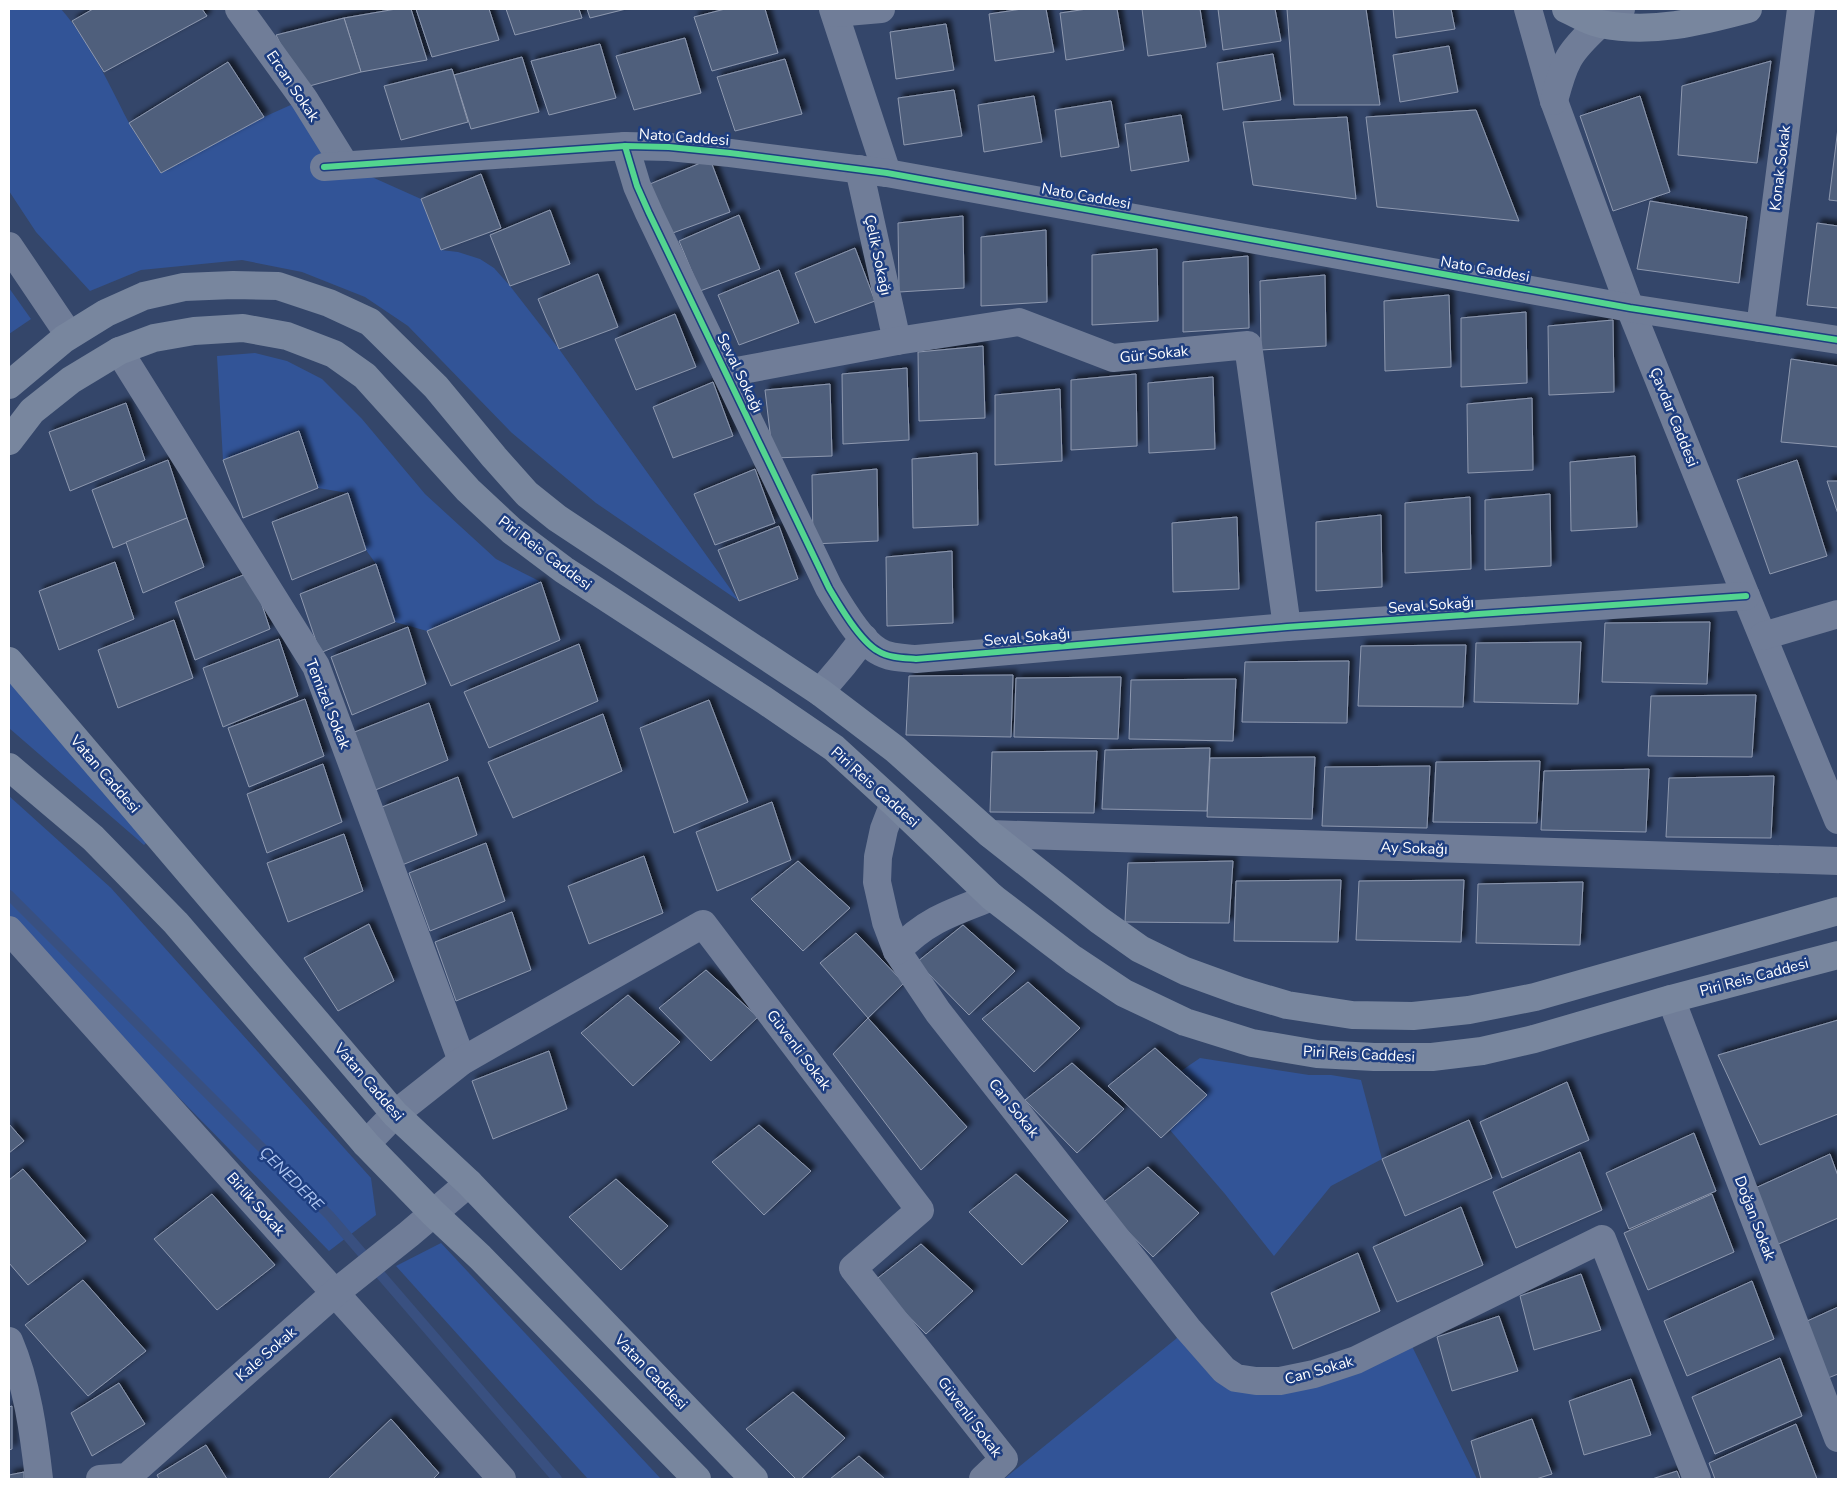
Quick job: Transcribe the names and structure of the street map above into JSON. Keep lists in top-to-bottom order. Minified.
{"streets":{"main road":["Piri Reis Caddesi","Vatan Caddesi"],"street":["Ercan Sokak","Nato Caddesi","Konak Sokak","Çelik Sokağı","Gür Sokak","Seval Sokağı","Çavdar Caddesi","Temizel Sokak","Ay Sokağı","Güvenli Sokak","Can Sokak","Birlik Sokak","Doğan Sokak","Kale Sokak"]},"crossings":[["Ercan Sokak","Nato Caddesi"],["Nato Caddesi","Konak Sokak"],["Nato Caddesi","Çelik Sokağı"],["Nato Caddesi","Seval Sokağı"],["Nato Caddesi","Çavdar Caddesi"],["Çelik Sokağı","Gür Sokak"],["Gür Sokak","Seval Sokağı"],["Seval Sokağı","Çavdar Caddesi"],["Piri Reis Caddesi","Temizel Sokak"],["Piri Reis Caddesi","Doğan Sokak"],["Temizel Sokak","Güvenli Sokak"],["Vatan Caddesi","Güvenli Sokak"],["Vatan Caddesi","Kale Sokak"],["Birlik Sokak","Kale Sokak"]],"water":["ÇENEDERE"]}
